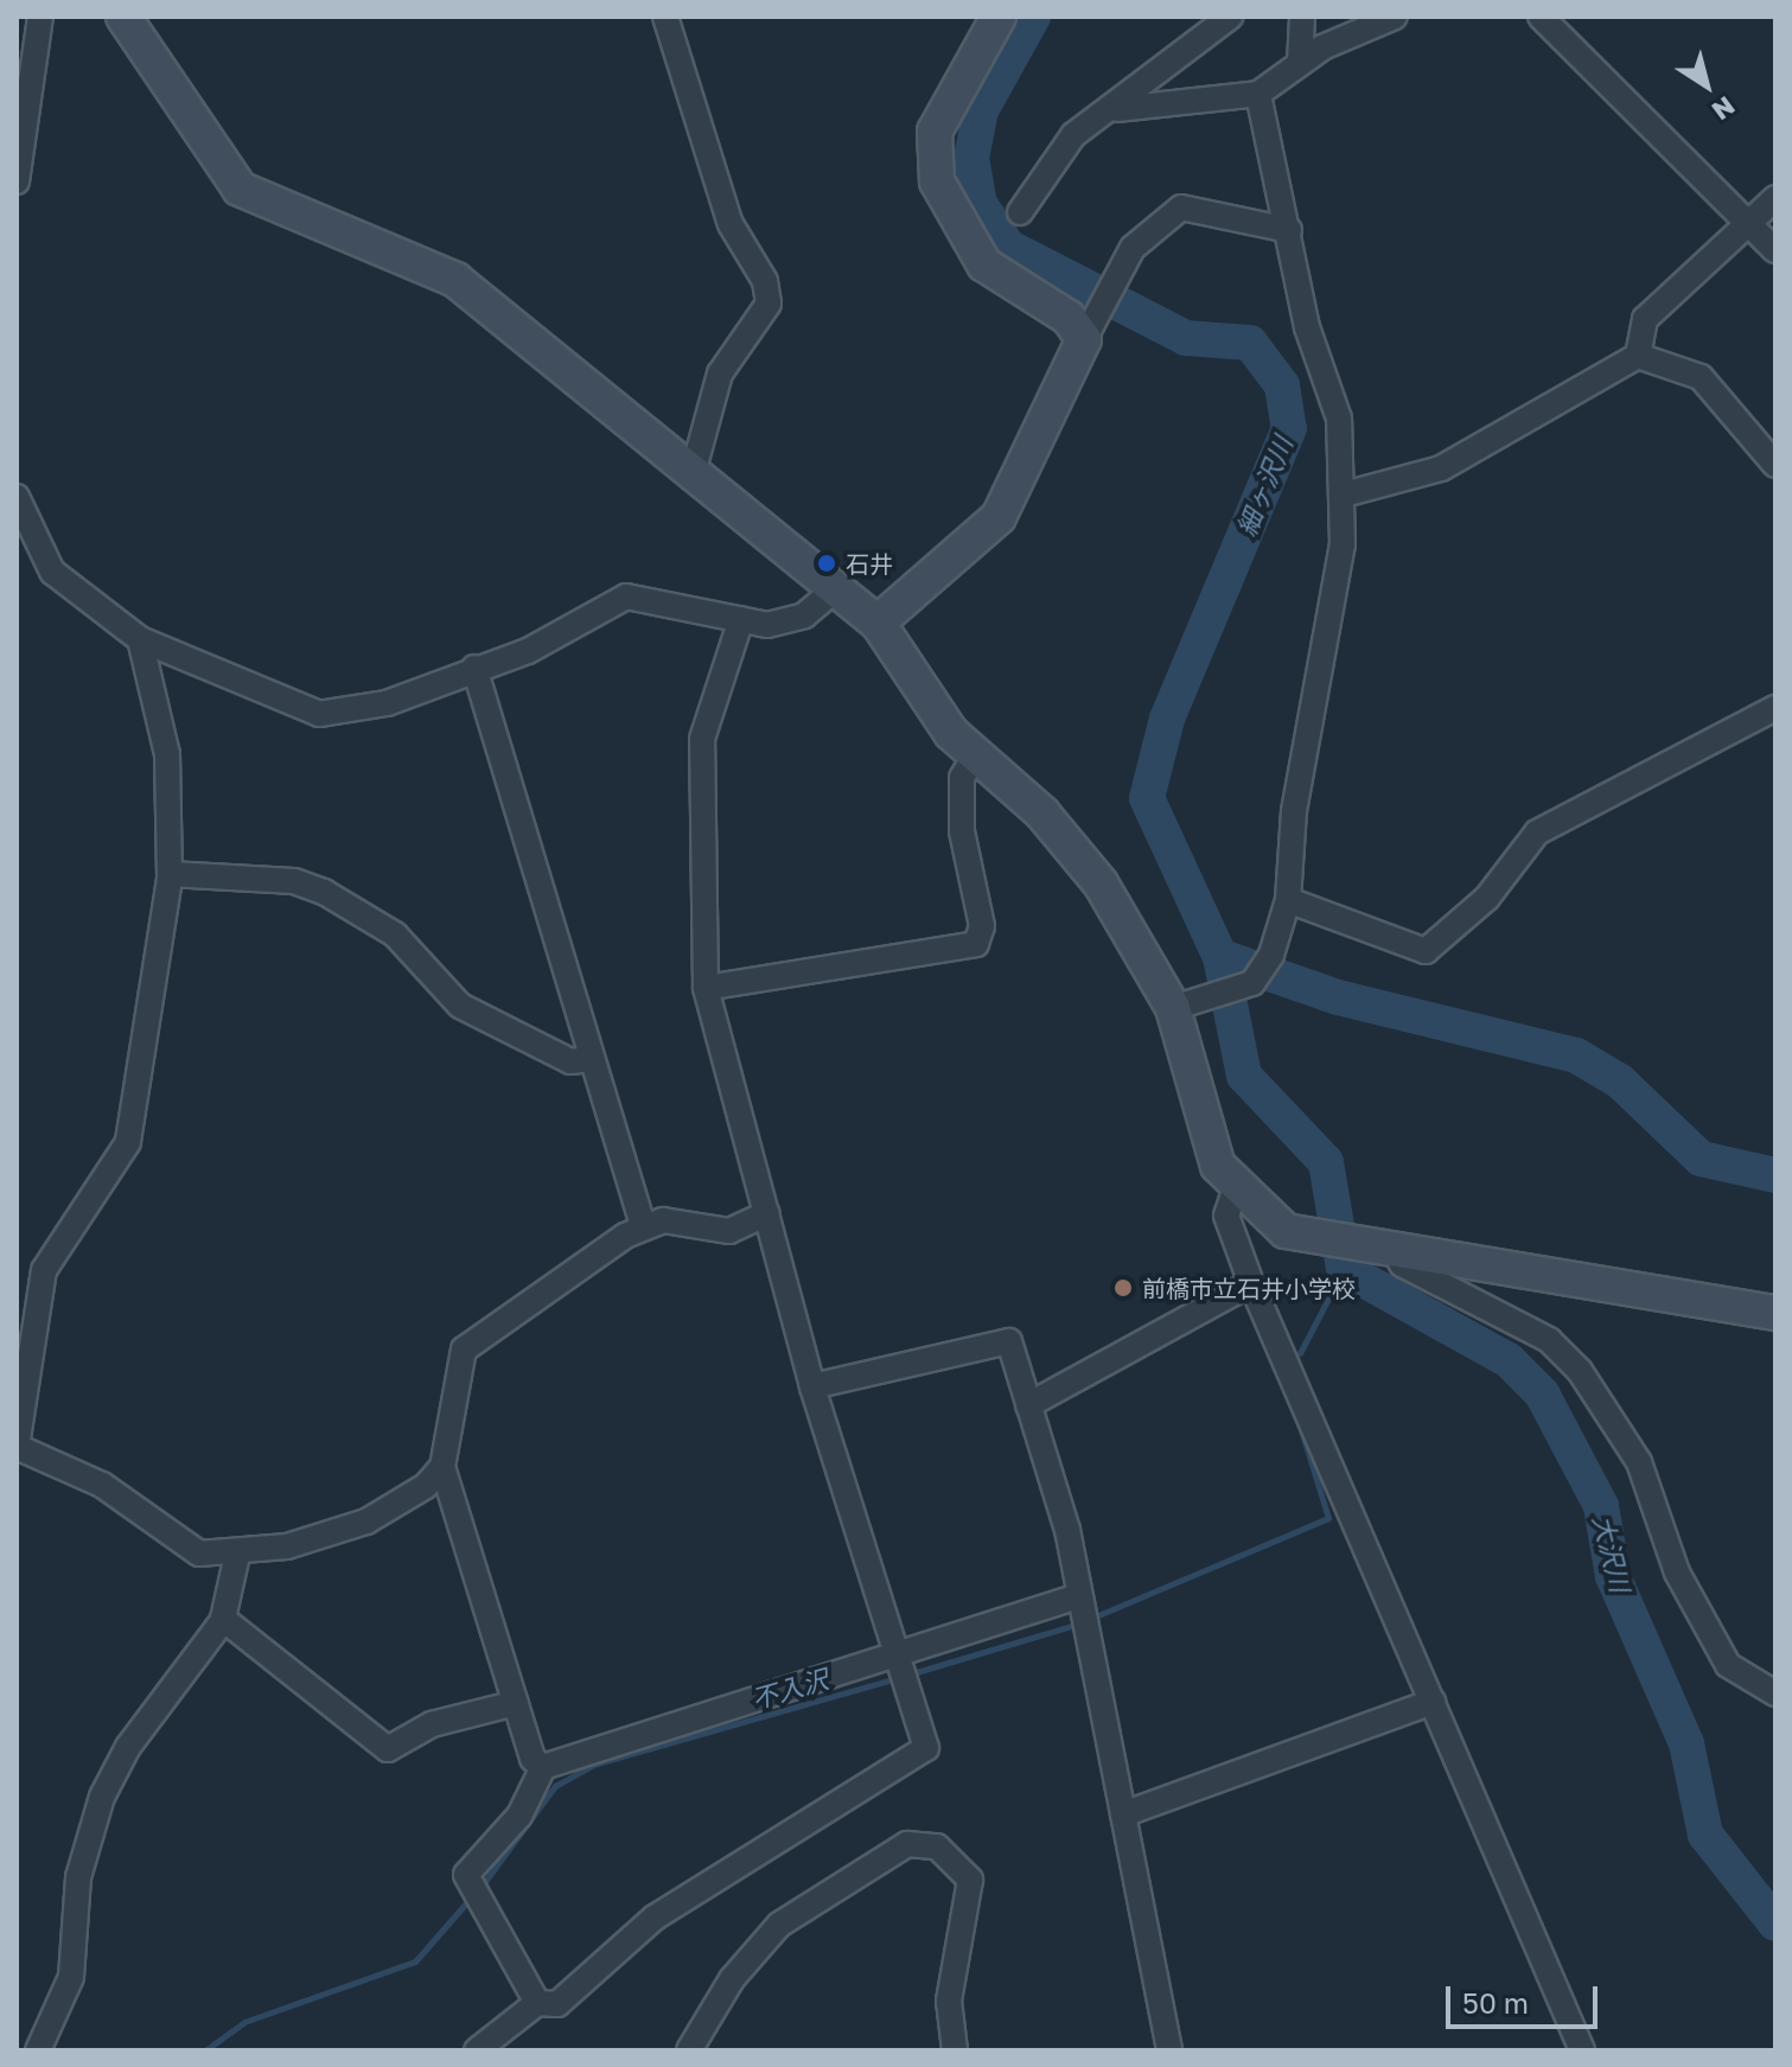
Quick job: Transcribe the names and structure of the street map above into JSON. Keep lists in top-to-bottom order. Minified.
{"water":["細ヶ沢川","大沢川","不入沢"],"places":["石井","前橋市立石井小学校"],"scale_bar":"50 m","north":"bottom right"}
